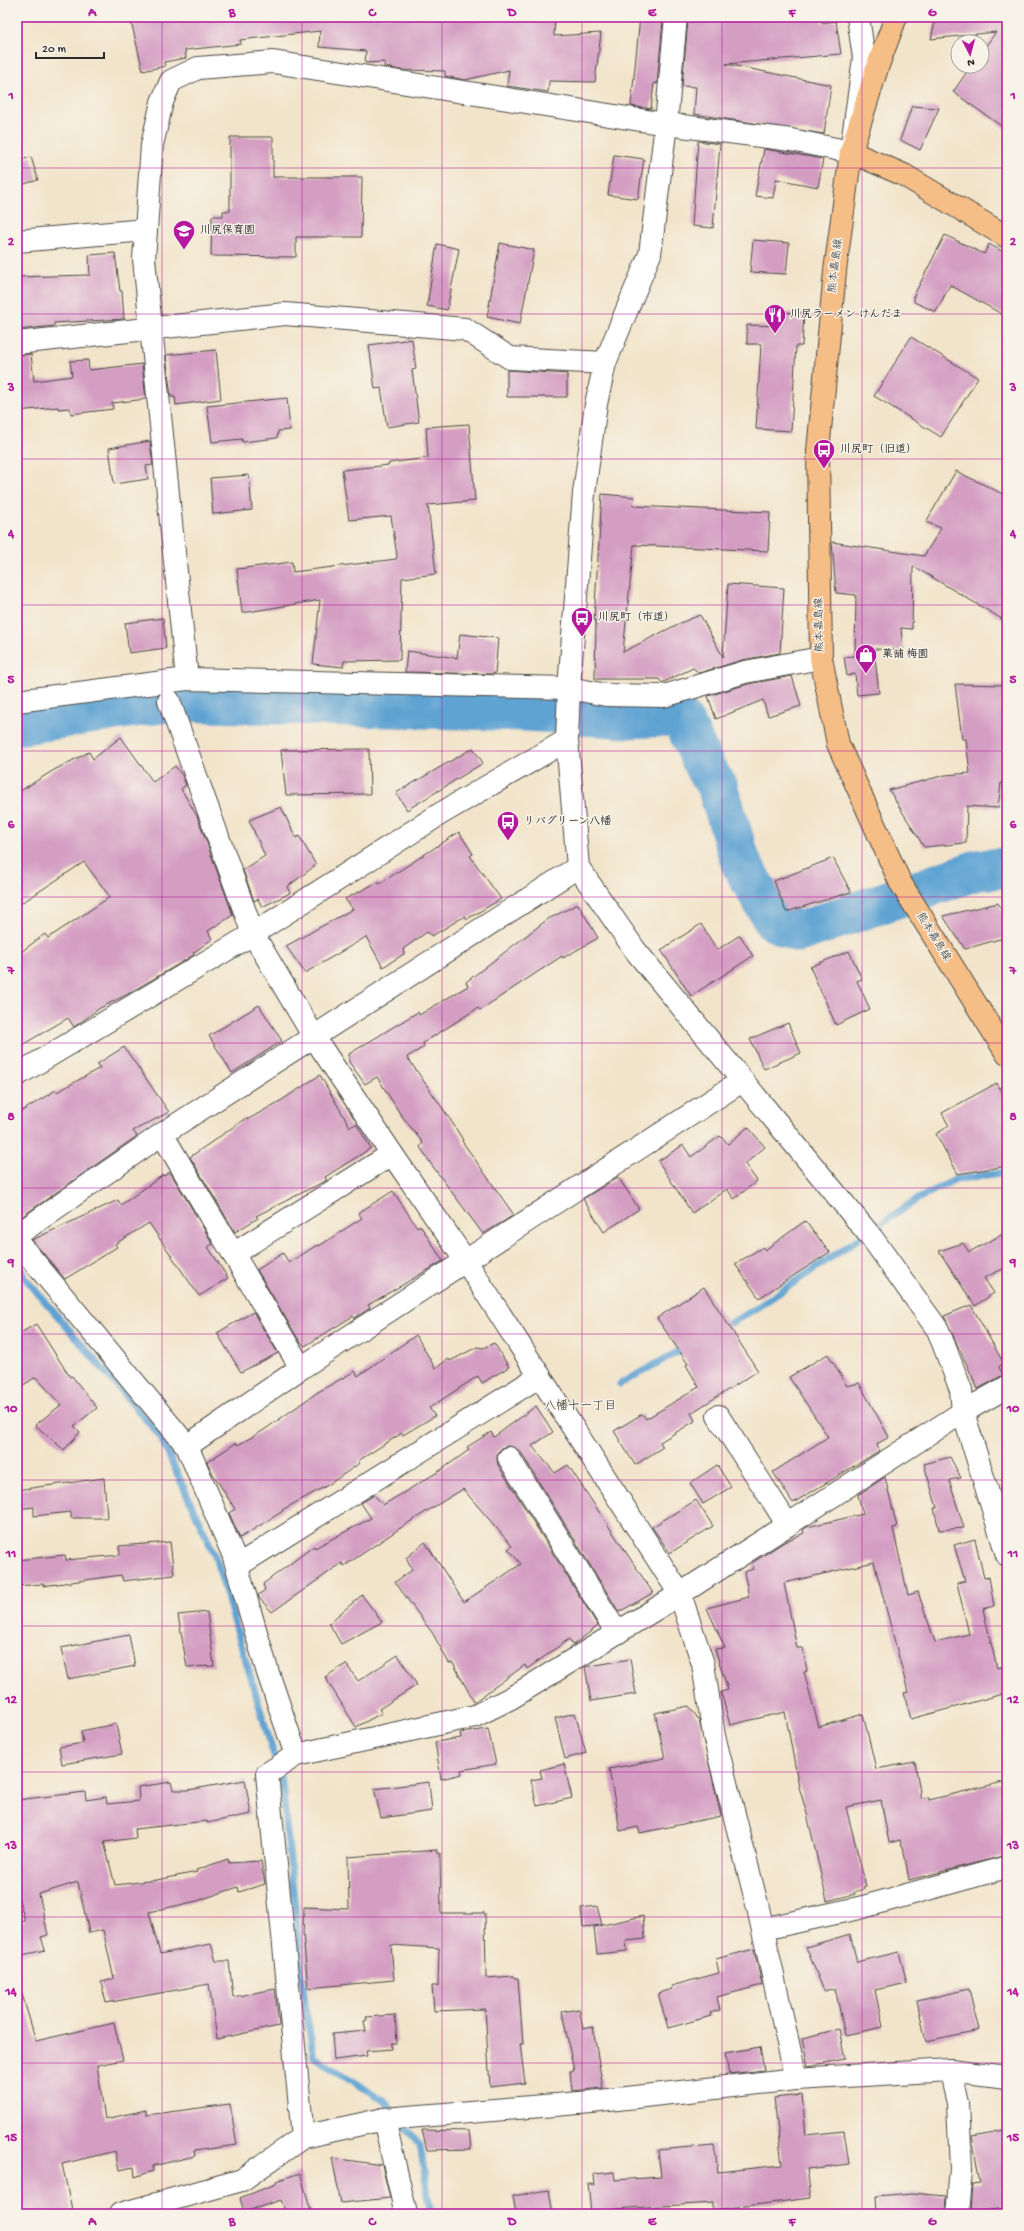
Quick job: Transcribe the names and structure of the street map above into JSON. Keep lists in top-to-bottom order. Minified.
{"streets":{"main road":["熊本嘉島線"]},"districts":["八幡十一丁目"],"places":{"school or university":["川尻保育園"],"restaurant":["川尻ラーメン けんだま"],"bus stop":["川尻町（旧道）","川尻町（市道）","リバグリーン八幡"],"shop":["菓舗 梅園"]},"scale_bar":"20 m","north":"bottom","grid":{"columns":["A","B","C","D","E","F","G"],"rows":["1","2","3","4","5","6","7","8","9","10","11","12","13","14","15"]}}
